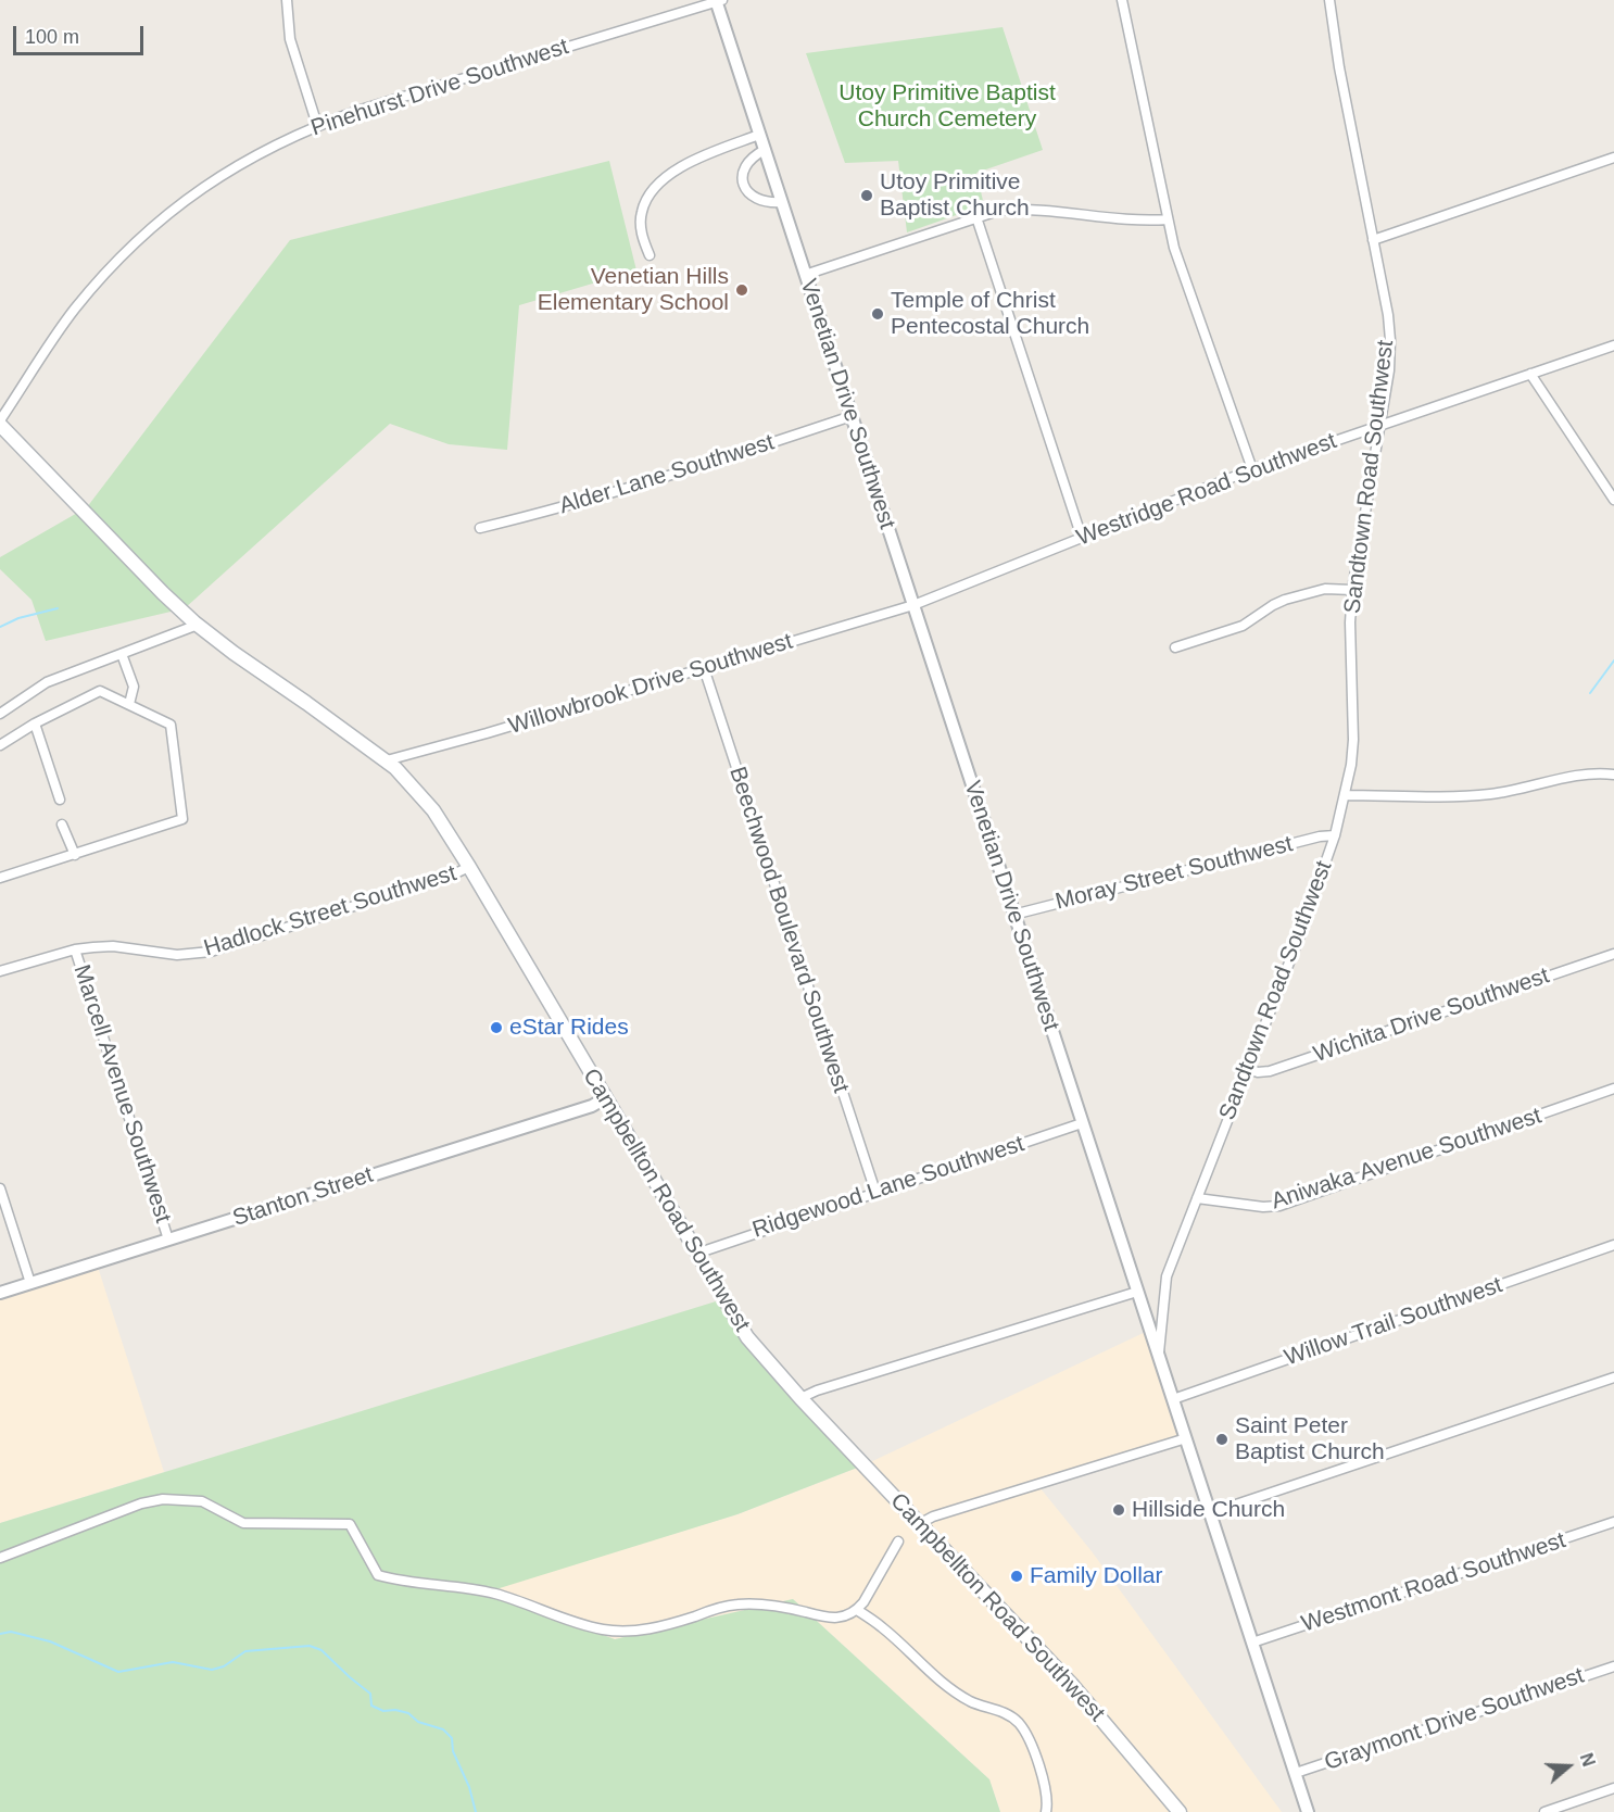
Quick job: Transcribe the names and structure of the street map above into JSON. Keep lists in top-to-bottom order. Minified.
{"streets":{"main road":["Campbellton Road Southwest"],"street":["Pinehurst Drive Southwest","Venetian Drive Southwest","Alder Lane Southwest","Sandtown Road Southwest","Westridge Road Southwest","Willowbrook Drive Southwest","Moray Street Southwest","Hadlock Street Southwest","Beechwood Boulevard Southwest","Wichita Drive Southwest","Marcell Avenue Southwest","Aniwaka Avenue Southwest","Ridgewood Lane Southwest","Stanton Street","Willow Trail Southwest","Westmont Road Southwest","Graymont Drive Southwest"]},"crossings":[["Pinehurst Drive Southwest","Venetian Drive Southwest"],["Pinehurst Drive Southwest","Campbellton Road Southwest"],["Venetian Drive Southwest","Alder Lane Southwest"],["Venetian Drive Southwest","Sandtown Road Southwest"],["Venetian Drive Southwest","Westridge Road Southwest"],["Venetian Drive Southwest","Willowbrook Drive Southwest"],["Venetian Drive Southwest","Moray Street Southwest"],["Venetian Drive Southwest","Ridgewood Lane Southwest"],["Venetian Drive Southwest","Willow Trail Southwest"],["Venetian Drive Southwest","Westmont Road Southwest"],["Venetian Drive Southwest","Graymont Drive Southwest"],["Sandtown Road Southwest","Westridge Road Southwest"],["Sandtown Road Southwest","Moray Street Southwest"],["Sandtown Road Southwest","Wichita Drive Southwest"],["Sandtown Road Southwest","Aniwaka Avenue Southwest"],["Westridge Road Southwest","Willowbrook Drive Southwest"],["Willowbrook Drive Southwest","Beechwood Boulevard Southwest"],["Willowbrook Drive Southwest","Campbellton Road Southwest"],["Hadlock Street Southwest","Marcell Avenue Southwest"],["Hadlock Street Southwest","Campbellton Road Southwest"],["Beechwood Boulevard Southwest","Ridgewood Lane Southwest"],["Marcell Avenue Southwest","Stanton Street"],["Ridgewood Lane Southwest","Campbellton Road Southwest"],["Stanton Street","Campbellton Road Southwest"]],"parks":["Utoy Primitive Baptist Church Cemetery"],"places":["Utoy Primitive Baptist Church","Venetian Hills Elementary School","Temple of Christ Pentecostal Church","eStar Rides","Saint Peter Baptist Church","Hillside Church","Family Dollar"],"scale_bar":"100 m","north":"right"}
